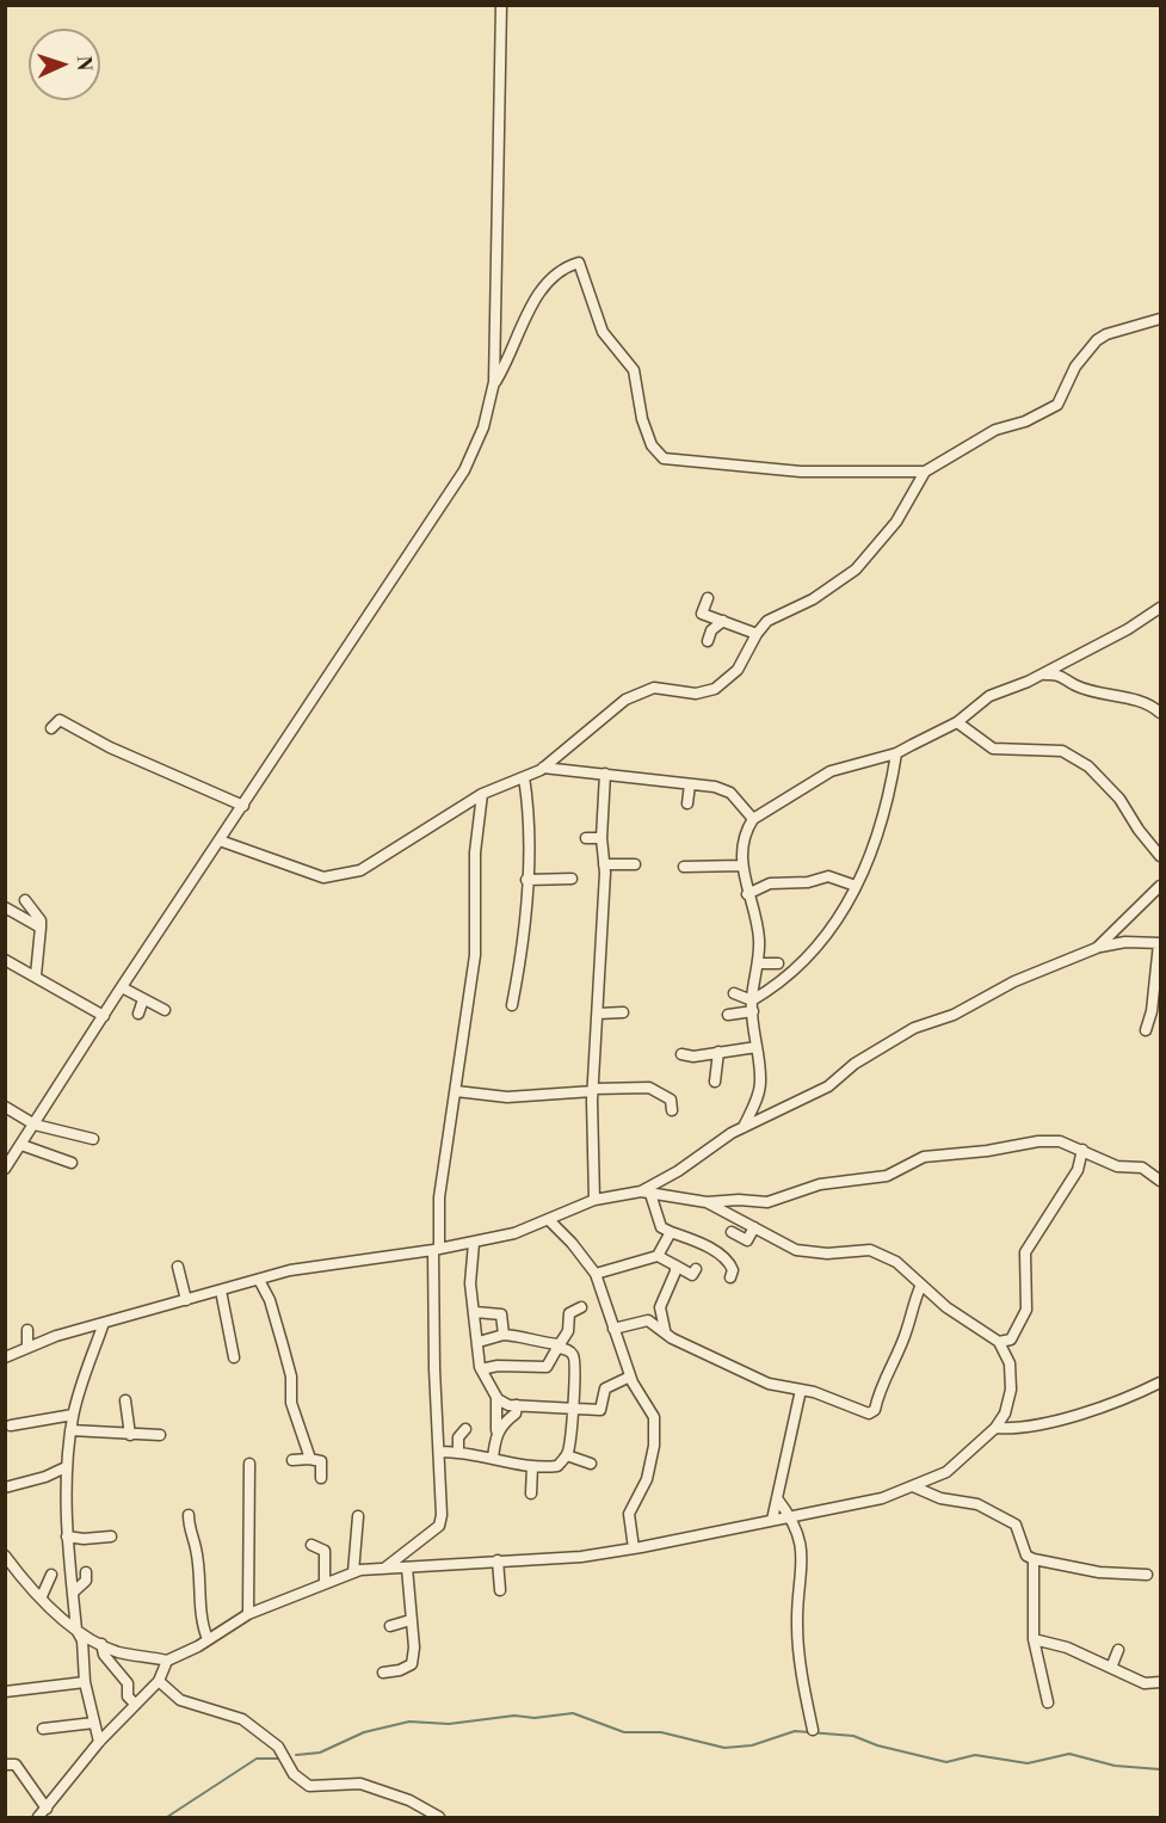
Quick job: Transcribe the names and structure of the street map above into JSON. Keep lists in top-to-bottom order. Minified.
{"north":"right"}
